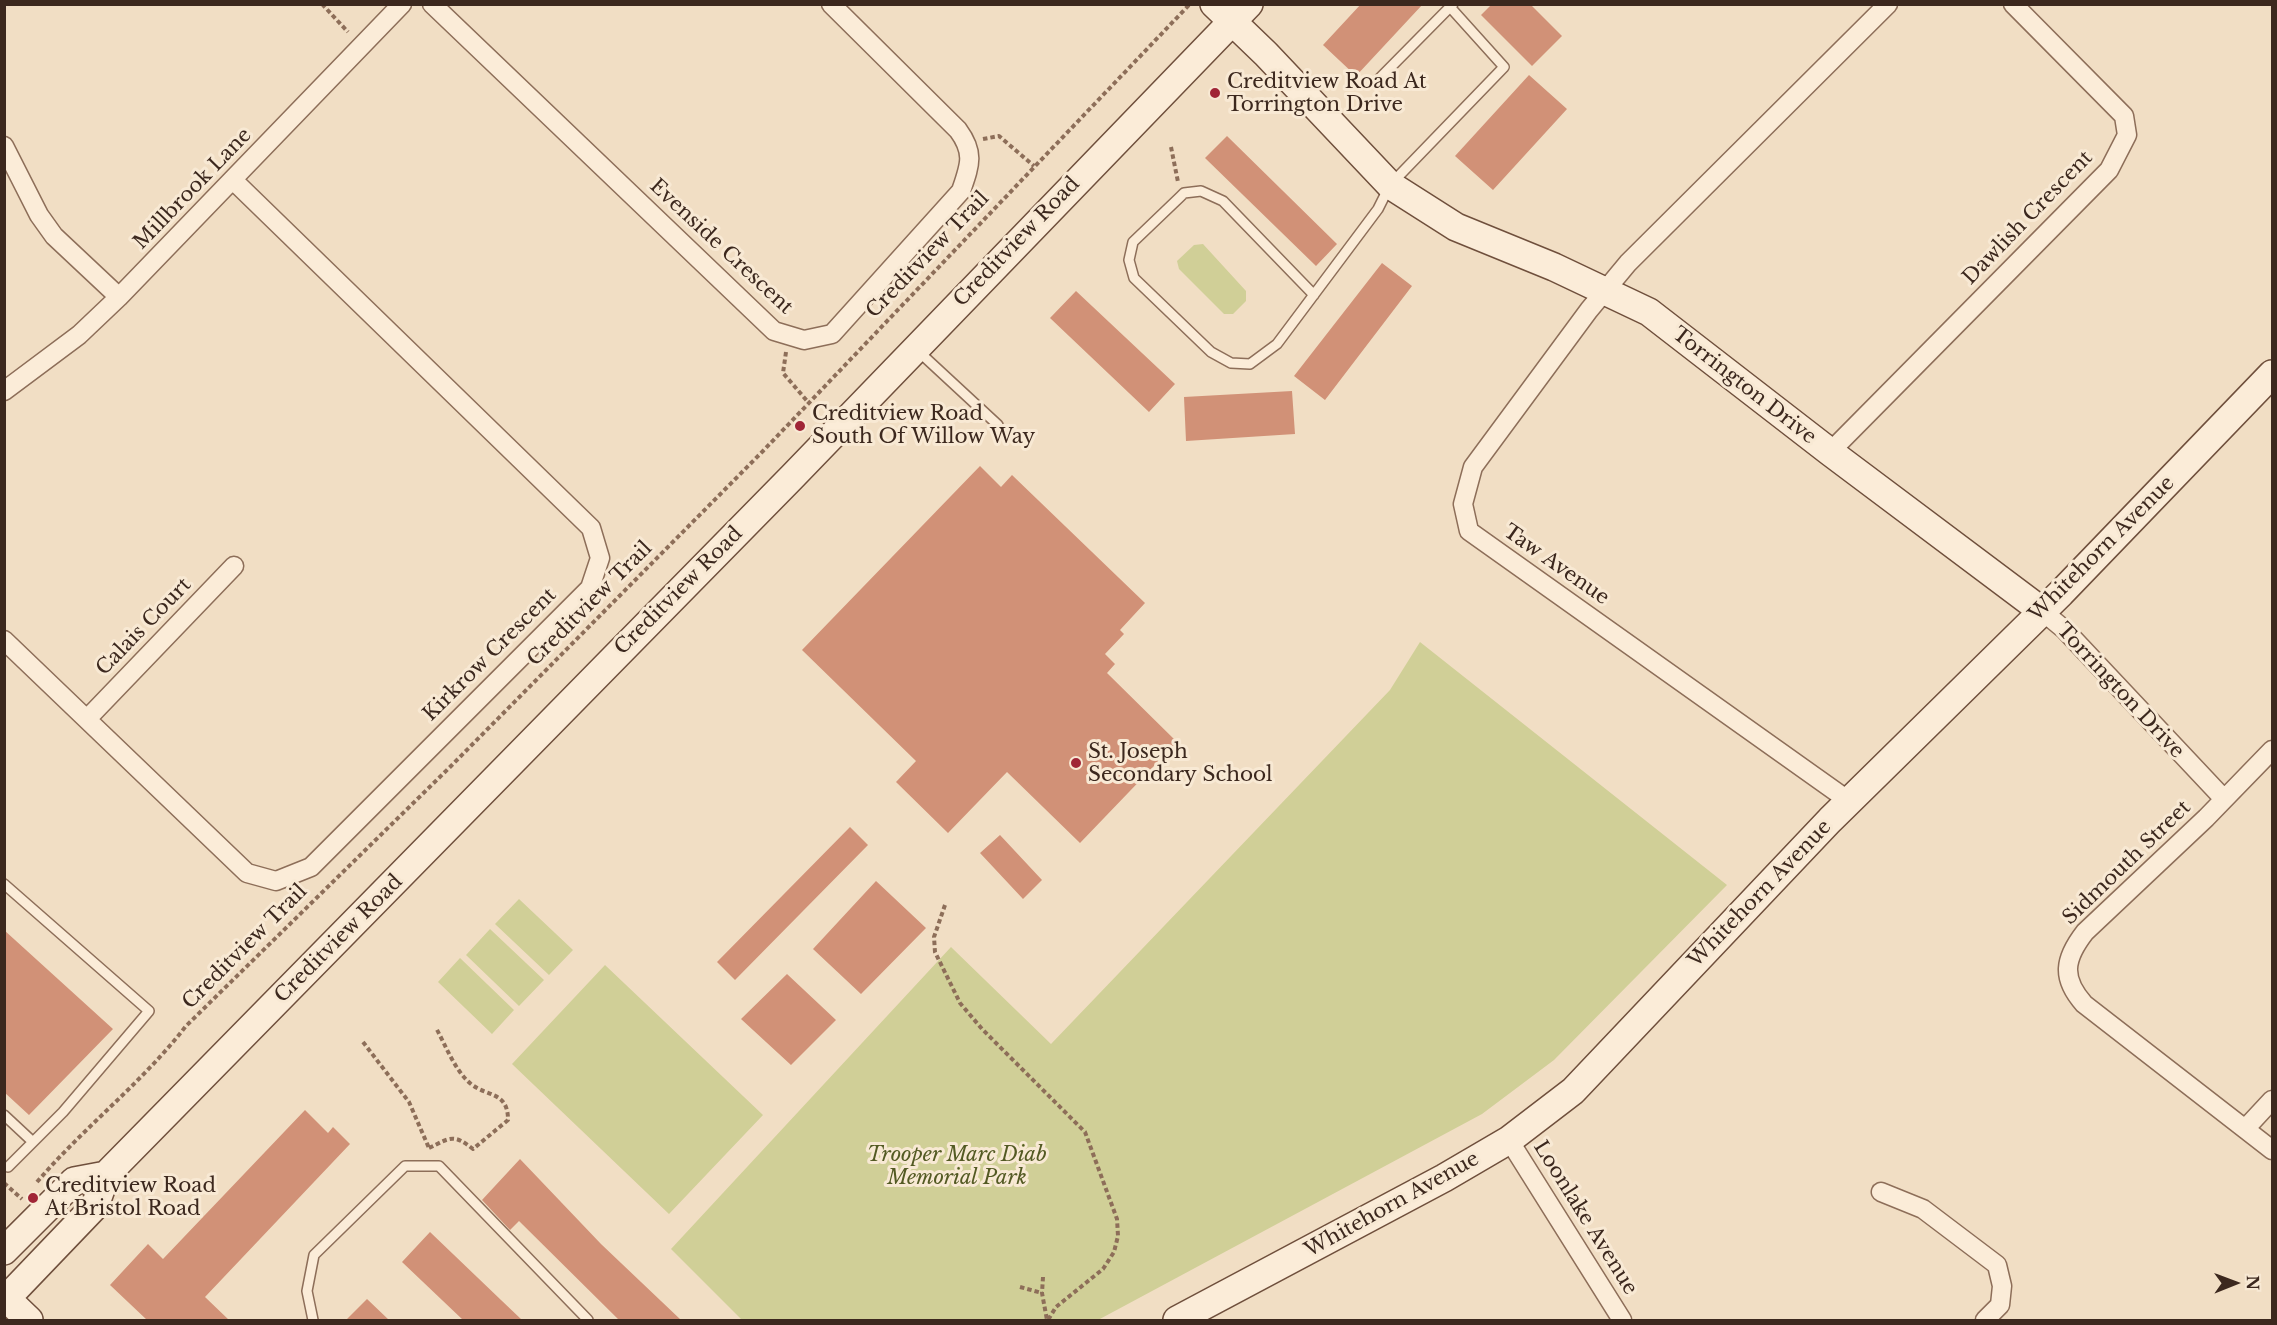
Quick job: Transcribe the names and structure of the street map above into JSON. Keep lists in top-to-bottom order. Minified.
{"streets":{"street":["Millbrook Lane","Dawlish Crescent","Creditview Road","Evenside Crescent","Torrington Drive","Whitehorn Avenue","Taw Avenue","Calais Court","Kirkrow Crescent","Sidmouth Street","Loonlake Avenue"],"path":["Creditview Trail"]},"crossings":[["Millbrook Lane","Kirkrow Crescent"],["Dawlish Crescent","Torrington Drive"],["Creditview Road","Torrington Drive"],["Torrington Drive","Whitehorn Avenue"],["Torrington Drive","Taw Avenue"],["Torrington Drive","Sidmouth Street"],["Whitehorn Avenue","Taw Avenue"],["Whitehorn Avenue","Loonlake Avenue"],["Calais Court","Kirkrow Crescent"]],"parks":["Trooper Marc Diab Memorial Park"],"places":["Creditview Road At Torrington Drive","Creditview Road South Of Willow Way","St. Joseph Secondary School","Creditview Road At Bristol Road"],"north":"right"}
